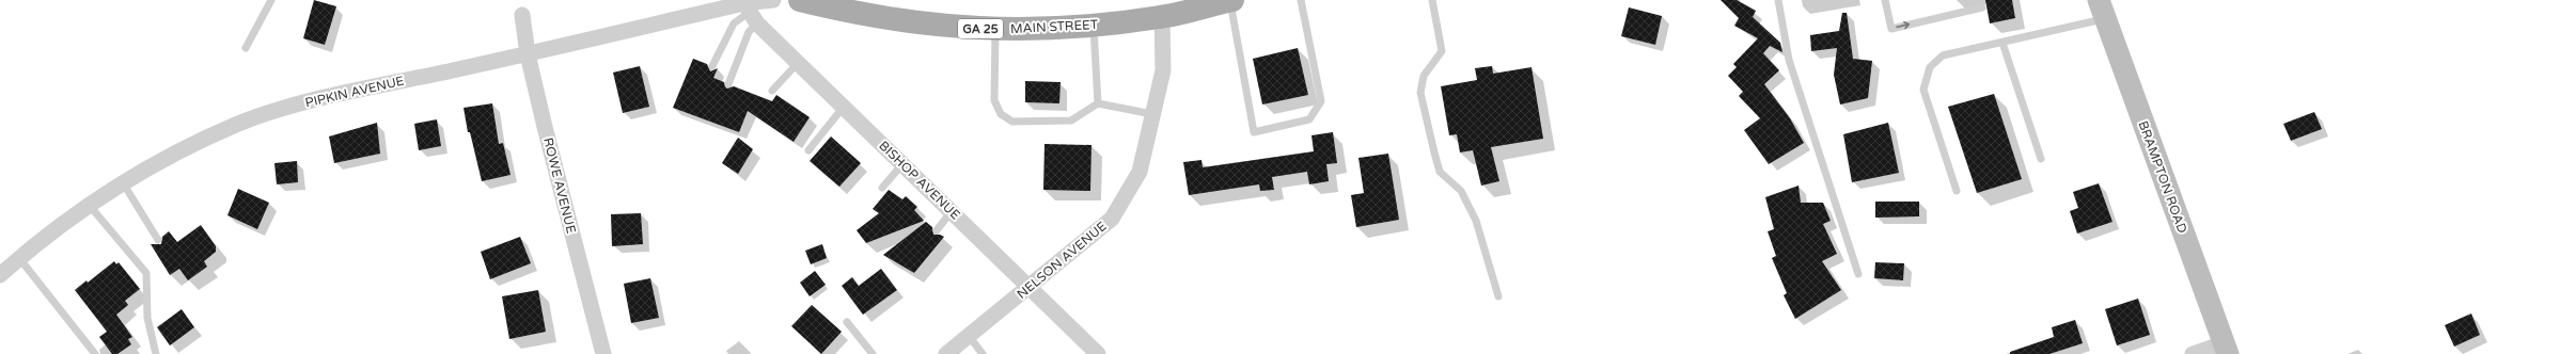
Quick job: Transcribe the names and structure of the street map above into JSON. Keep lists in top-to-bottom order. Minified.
{"streets":{"main road":["MAIN STREET","GA 25","BRAMPTON ROAD"],"street":["PIPKIN AVENUE","BISHOP AVENUE","ROWE AVENUE","NELSON AVENUE"]},"crossings":[["MAIN STREET","NELSON AVENUE"],["PIPKIN AVENUE","BISHOP AVENUE"],["PIPKIN AVENUE","ROWE AVENUE"],["BISHOP AVENUE","NELSON AVENUE"]]}
